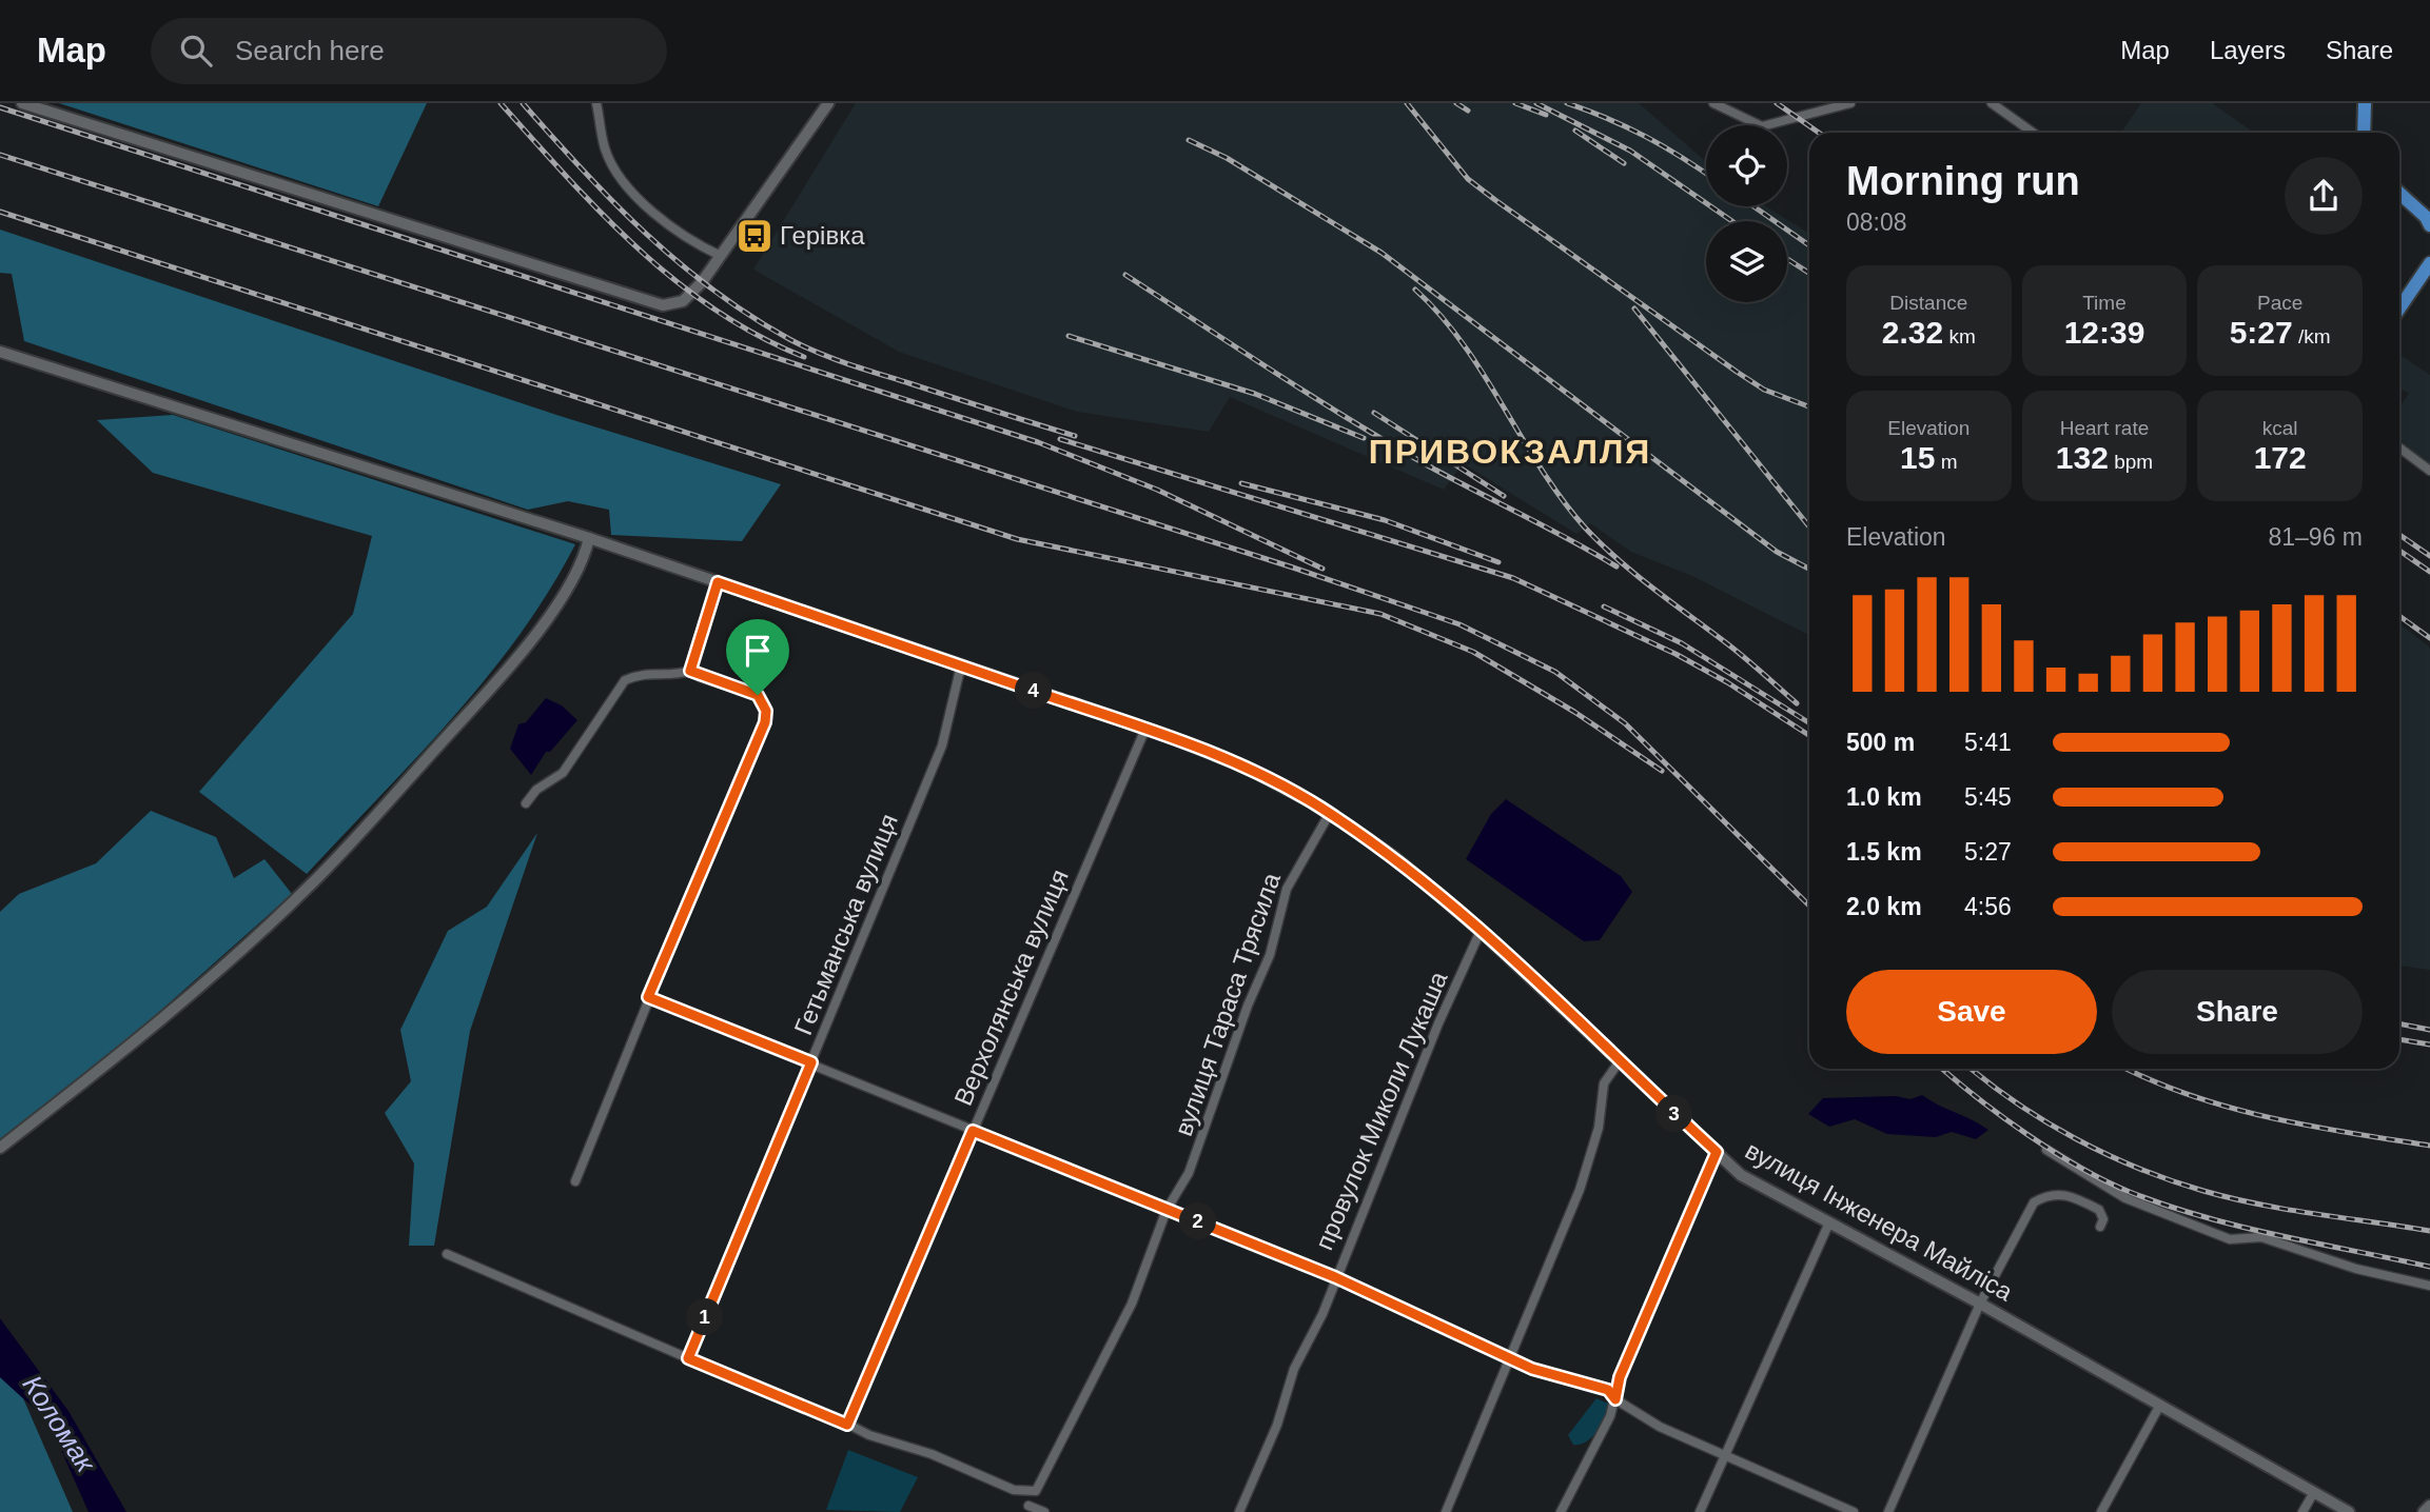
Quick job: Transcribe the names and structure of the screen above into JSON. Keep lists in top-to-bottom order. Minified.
{"streets":{"street":["Гетьманська вулиця","Верхолянська вулиця","вулиця Тараса Трясила","провулок Миколи Лукаша","вулиця Інженера Майліса"]},"crossings":[["Гетьманська вулиця","вулиця Інженера Майліса"],["Верхолянська вулиця","вулиця Тараса Трясила"],["Верхолянська вулиця","вулиця Інженера Майліса"],["вулиця Тараса Трясила","вулиця Інженера Майліса"],["провулок Миколи Лукаша","вулиця Інженера Майліса"]],"districts":["ПРИВОКЗАЛЛЯ"],"water":["Коломак"],"places":{"bus stop":["Герівка"]},"page":{"header":"Map","search":"Search here","nav":["Map","Layers","Share"],"heading":["Morning run","08:08"],"stats":[["Distance","2.32 km"],["Time","12:39"],["Pace","5:27 /km"],["Elevation","15 m"],["Heart rate","132 bpm"],["kcal","172"]],"chart":["Elevation","81–96 m"],"pins":["4","3","2","1"],"list":[{"name":"500 m","note":"5:41"},{"name":"1.0 km","note":"5:45"},{"name":"1.5 km","note":"5:27"},{"name":"2.0 km","note":"4:56"}],"buttons":["Save","Share"]}}
